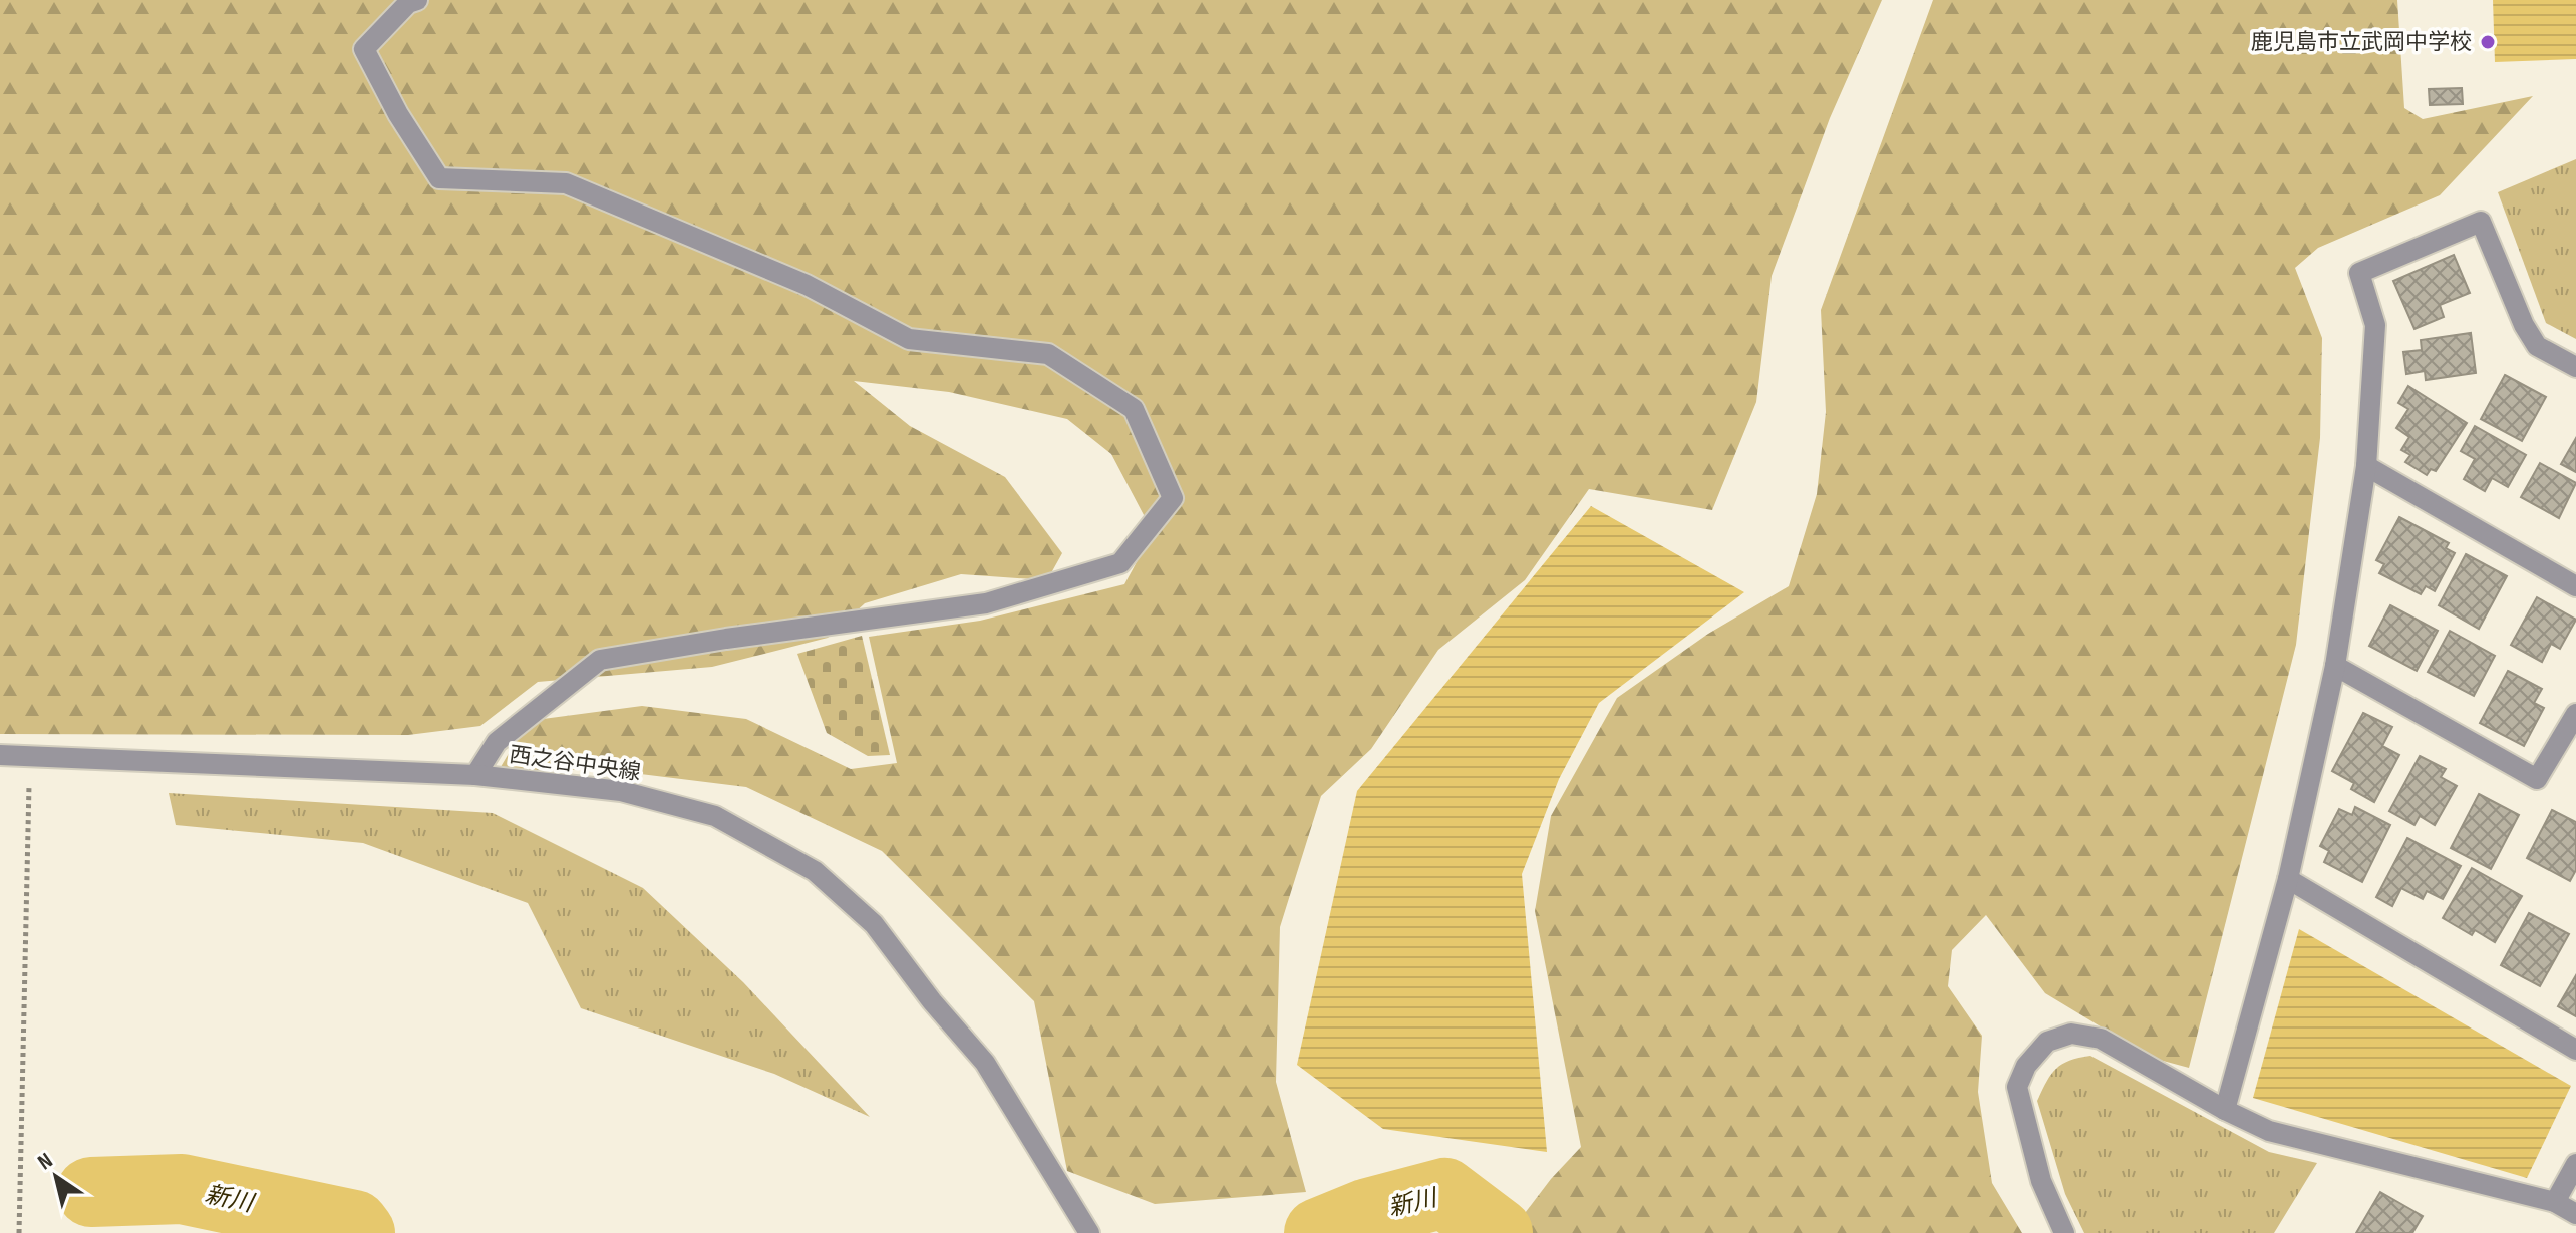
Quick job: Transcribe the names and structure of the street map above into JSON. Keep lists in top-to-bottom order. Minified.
{"streets":{"street":["西之谷中央線"]},"water":["新川"],"places":["鹿児島市立武岡中学校"],"north":"top left"}
